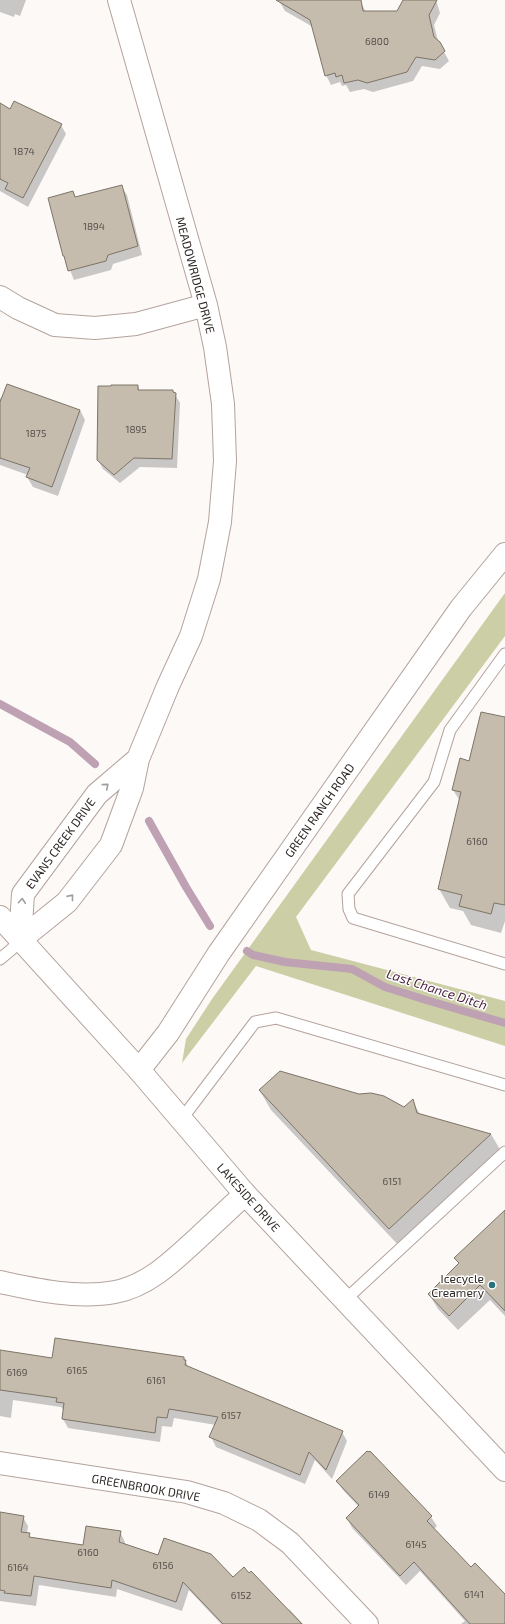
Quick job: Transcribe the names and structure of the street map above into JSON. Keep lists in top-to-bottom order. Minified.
{"streets":{"street":["MEADOWRIDGE DRIVE","GREEN RANCH ROAD","EVANS CREEK DRIVE","LAKESIDE DRIVE","GREENBROOK DRIVE"]},"crossings":[["MEADOWRIDGE DRIVE","EVANS CREEK DRIVE"],["GREEN RANCH ROAD","LAKESIDE DRIVE"],["EVANS CREEK DRIVE","LAKESIDE DRIVE"]],"one_way":["EVANS CREEK DRIVE"],"water":["Last Chance Ditch"],"places":["Icecycle Creamery"],"house_numbers":["6800","1874","1894","1895","1875","6160","6151","6165","6169","6161","6157","6149","6145","6160","6156","6164","6141","6152"]}
